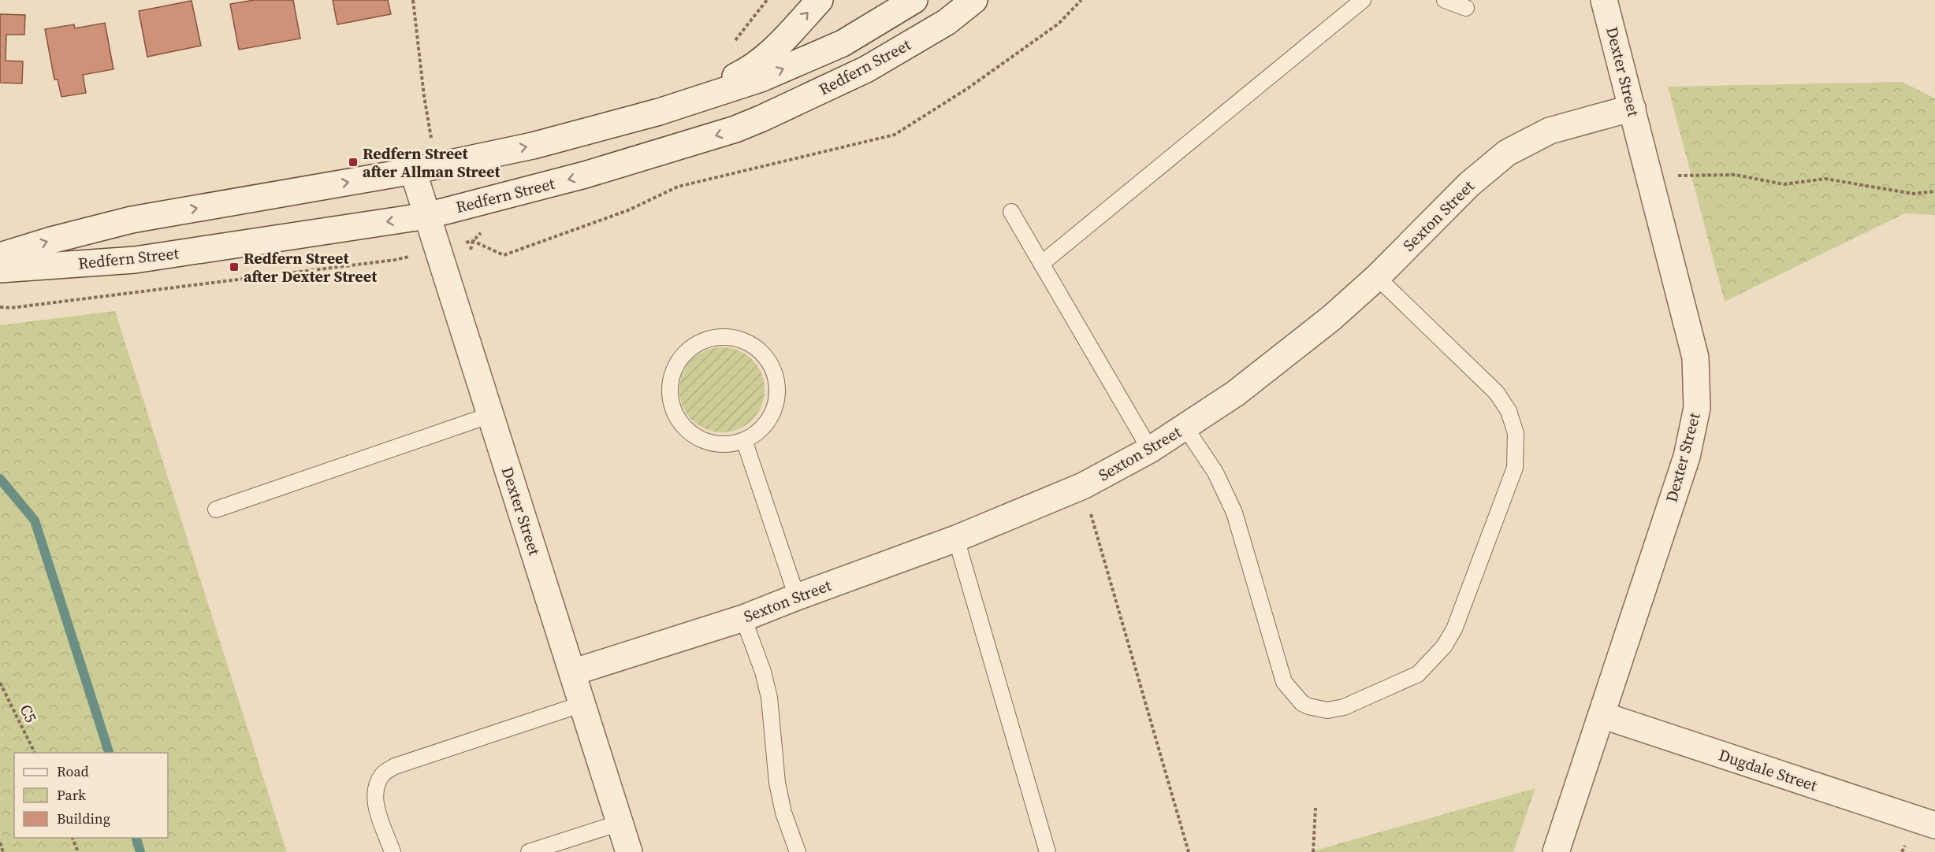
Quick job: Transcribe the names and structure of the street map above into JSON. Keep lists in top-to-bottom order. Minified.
{"streets":{"street":["Redfern Street","Dexter Street","Sexton Street","Dugdale Street"],"path":["C5"]},"crossings":[["Redfern Street","Dexter Street"],["Dexter Street","Sexton Street"],["Dexter Street","Dugdale Street"]],"places":{"transit":["Redfern Street after Allman Street","Redfern Street after Dexter Street"]},"legend":["Road","Park","Building"]}
